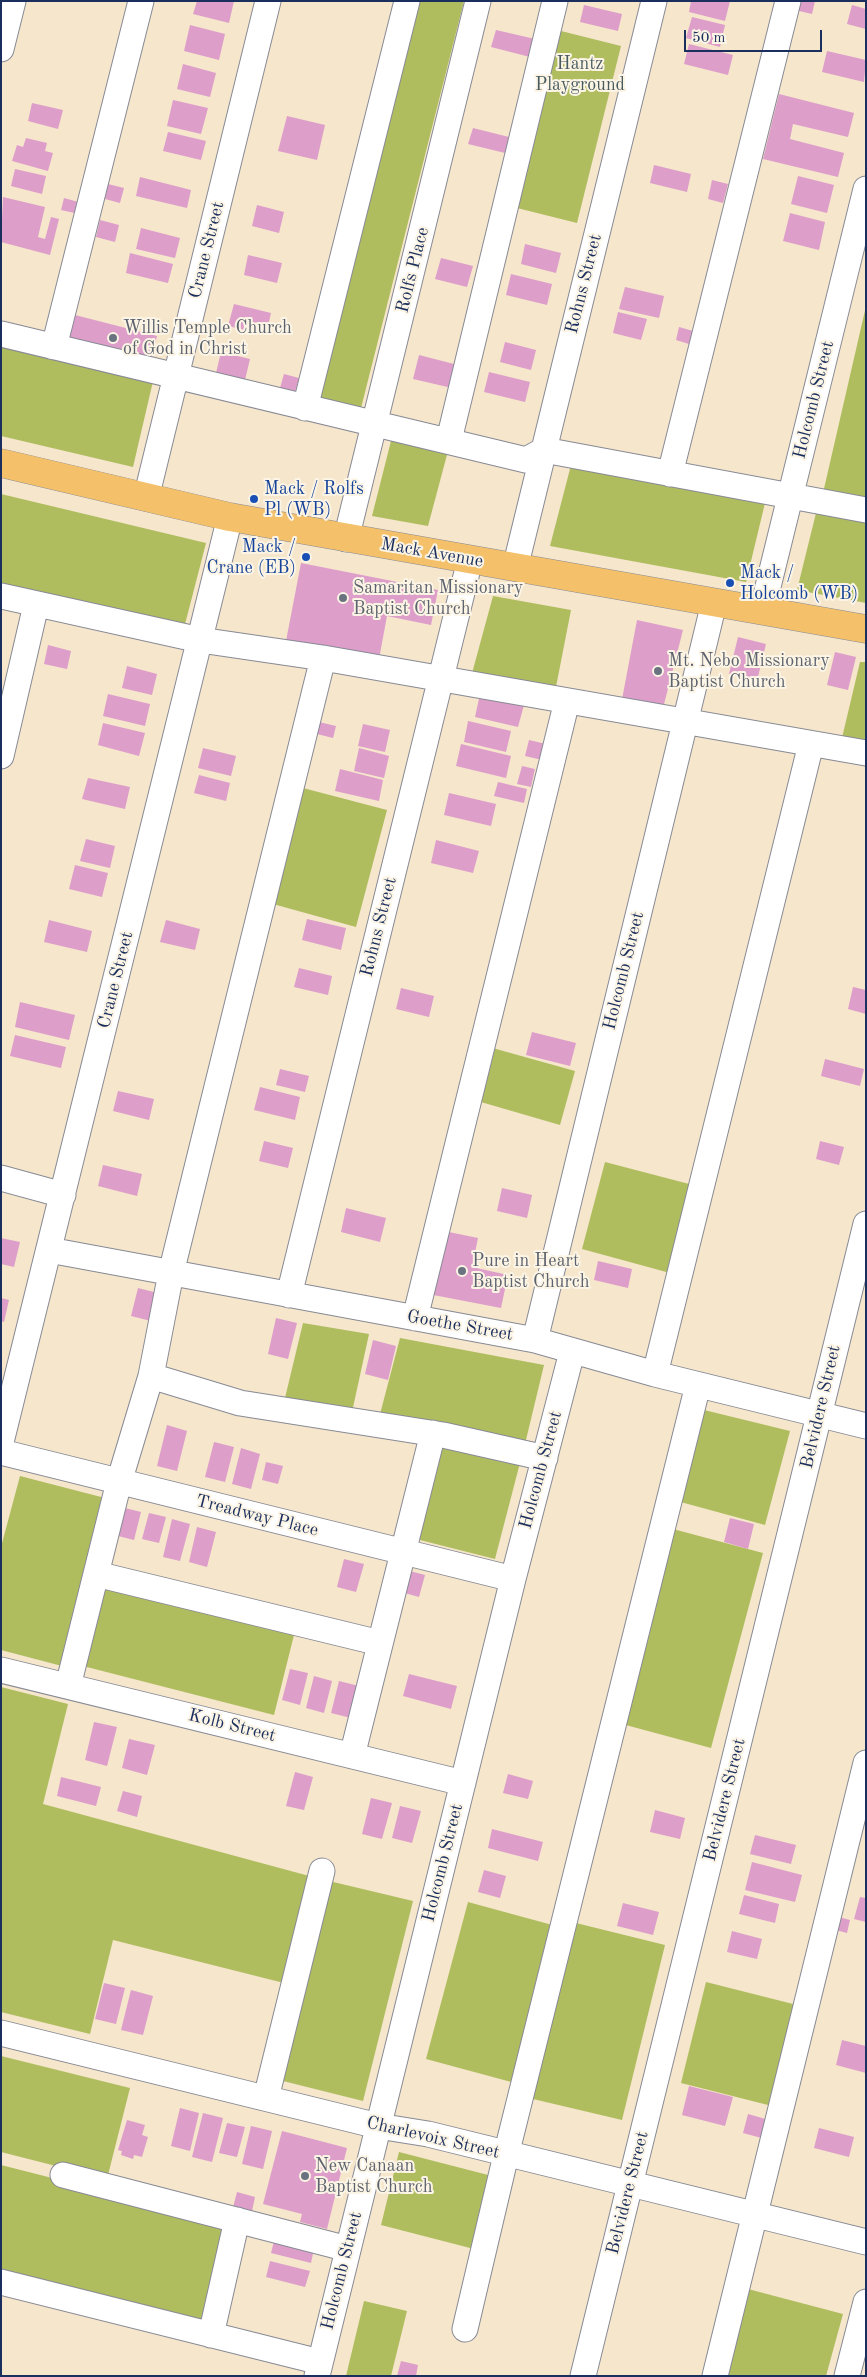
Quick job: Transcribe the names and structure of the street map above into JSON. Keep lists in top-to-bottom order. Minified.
{"streets":{"main road":["Mack Avenue"],"street":["Crane Street","Rolfs Place","Rohns Street","Holcomb Street","Goethe Street","Belvidere Street","Treadway Place","Kolb Street","Charlevoix Street"]},"crossings":[["Crane Street","Mack Avenue"],["Crane Street","Goethe Street"],["Rolfs Place","Mack Avenue"],["Rohns Street","Mack Avenue"],["Rohns Street","Goethe Street"],["Holcomb Street","Mack Avenue"],["Holcomb Street","Goethe Street"],["Holcomb Street","Treadway Place"],["Holcomb Street","Kolb Street"],["Holcomb Street","Charlevoix Street"],["Goethe Street","Belvidere Street"],["Belvidere Street","Charlevoix Street"]],"parks":["Hantz Playground"],"places":["Willis Temple Church of God in Christ","Mack / Rolfs Pl (WB)","Mack / Crane (EB)","Mack / Holcomb (WB)","Samaritan Missionary Baptist Church","Mt. Nebo Missionary Baptist Church","Pure in Heart Baptist Church","New Canaan Baptist Church"],"scale_bar":"50 m"}
